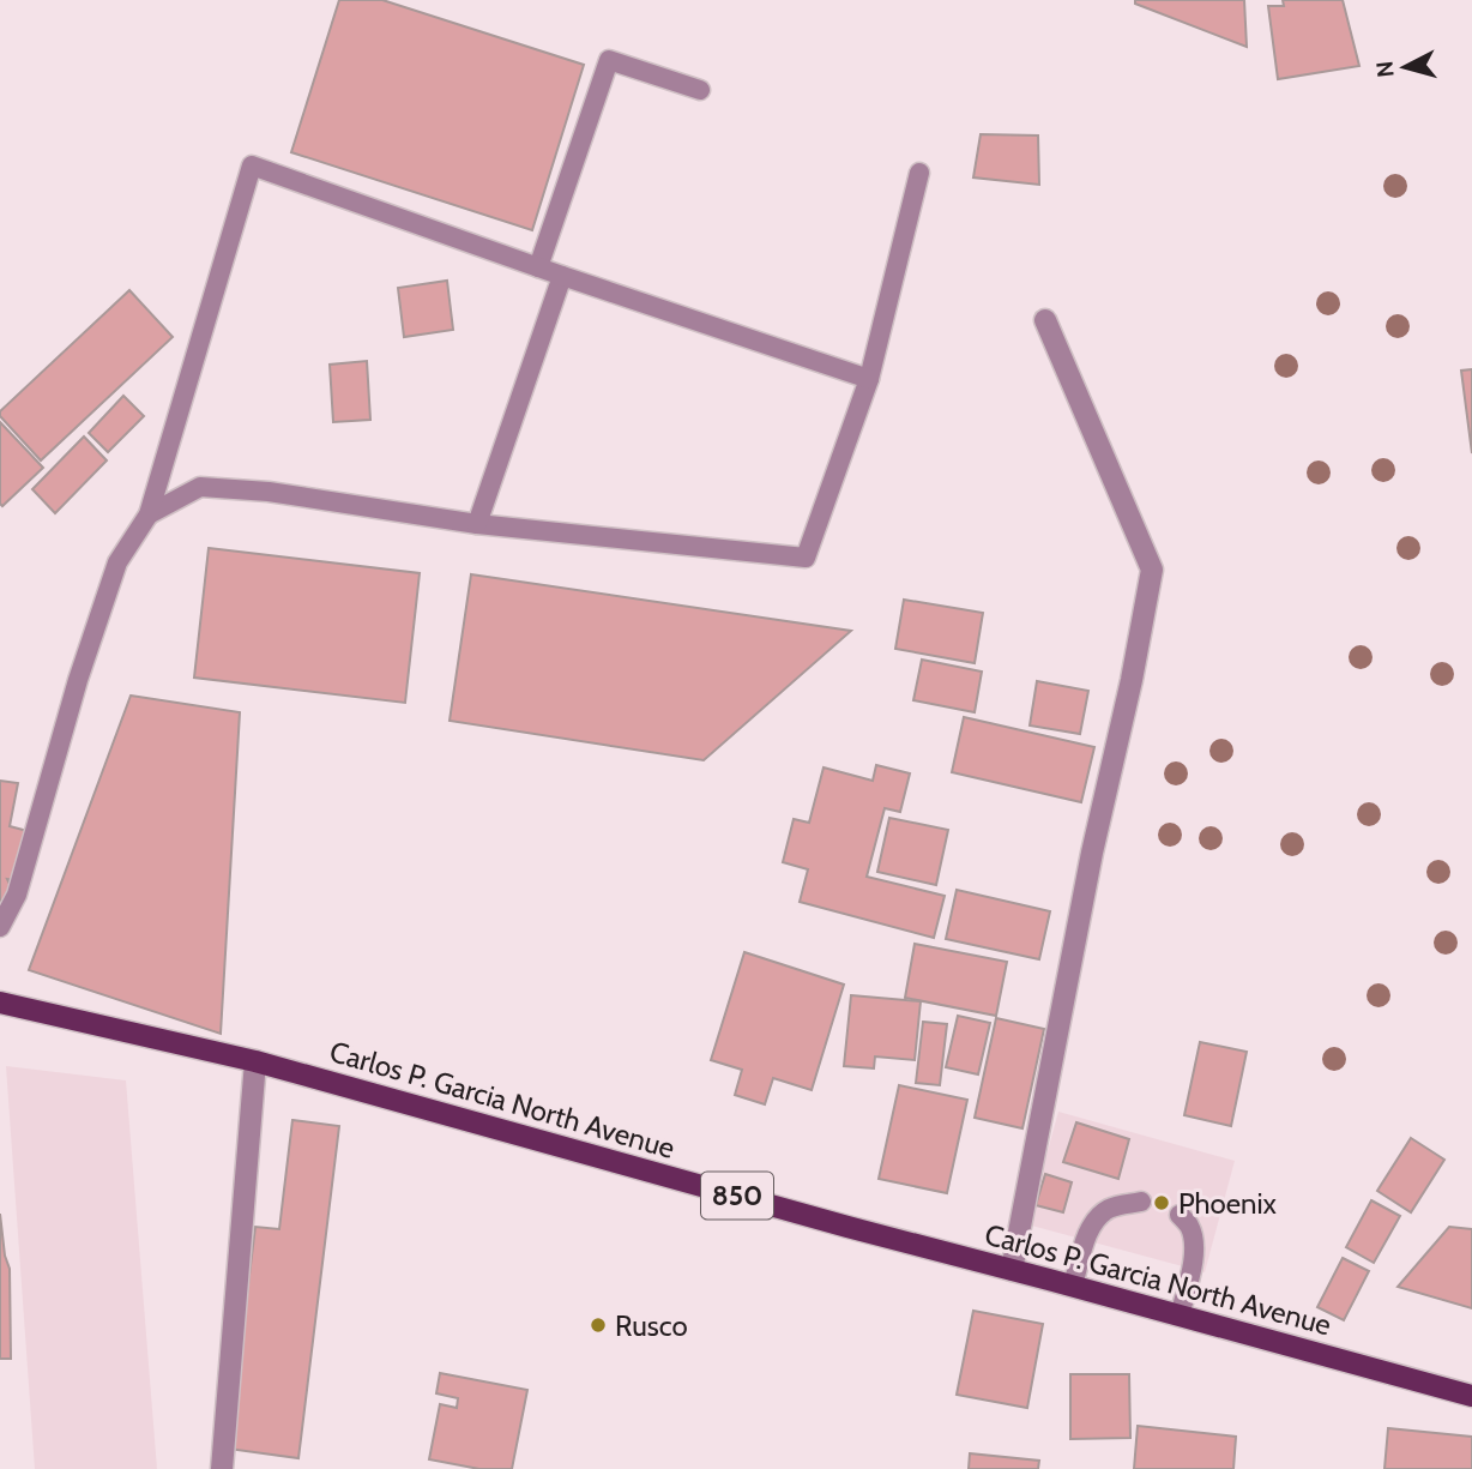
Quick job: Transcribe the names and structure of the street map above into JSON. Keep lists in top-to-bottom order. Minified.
{"streets":{"main road":["Carlos P. Garcia North Avenue","850"]},"places":["Phoenix","Rusco"],"north":"left"}
